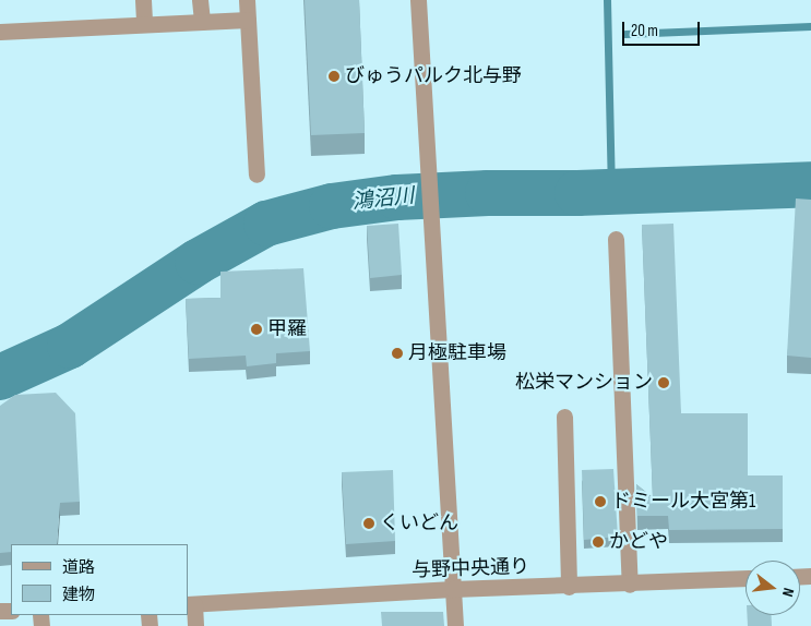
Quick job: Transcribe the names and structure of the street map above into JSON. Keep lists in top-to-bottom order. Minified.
{"streets":{"street":["与野中央通り"]},"water":["鴻沼川"],"places":["びゅうパルク北与野","甲羅","月極駐車場","松栄マンション","ドミール大宮第1","くいどん","かどや"],"legend":["道路","建物"],"scale_bar":"20 m","north":"right"}
